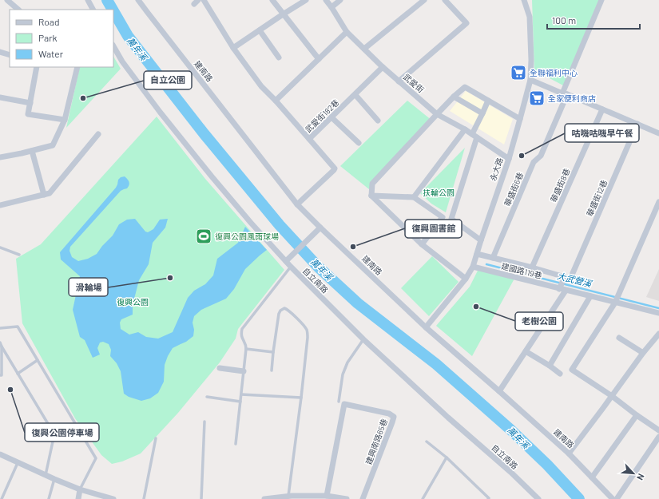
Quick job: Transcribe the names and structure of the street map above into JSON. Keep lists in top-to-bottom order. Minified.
{"streets":{"street":["建南路","武愛街","武愛街182巷","永大路","華盛街8巷","華盛街6巷","華盛街12巷","建國路119巷","自立南路","建興南路65巷"]},"crossings":[["建南路","永大路"],["建南路","華盛街12巷"],["武愛街","武愛街182巷"],["武愛街","永大路"],["永大路","建國路119巷"],["華盛街12巷","建國路119巷"]],"water":["萬年溪","大武營溪"],"parks":["扶輪公園","復興公園"],"places":{"supermarket":["全聯福利中心","全家便利商店"],"other":["自立公園","咕嘰咕嘰早午餐","復興圖書館","滑輪場","老樹公園","復興公園停車場"],"sports":["復興公園風雨球場"]},"legend":["Road","Park","Water"],"scale_bar":"100 m","north":"bottom right"}
